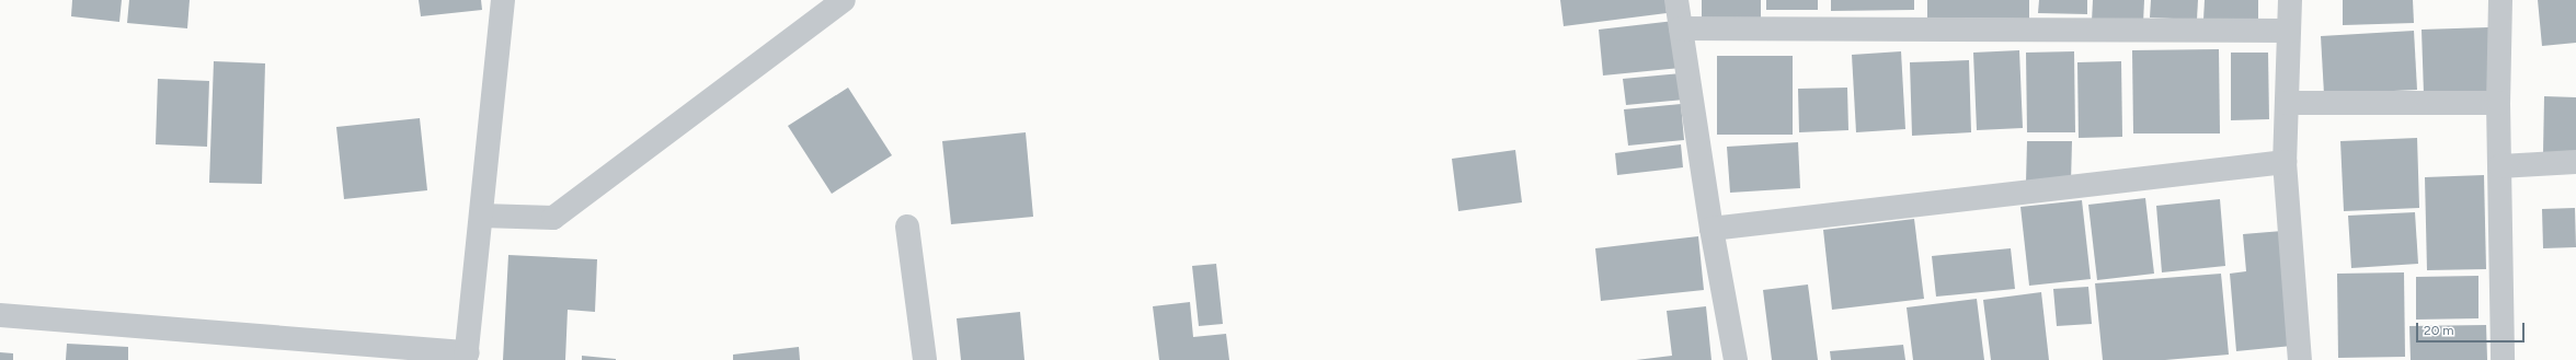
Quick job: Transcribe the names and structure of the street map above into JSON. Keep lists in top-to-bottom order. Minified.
{"scale_bar":"20 m"}
